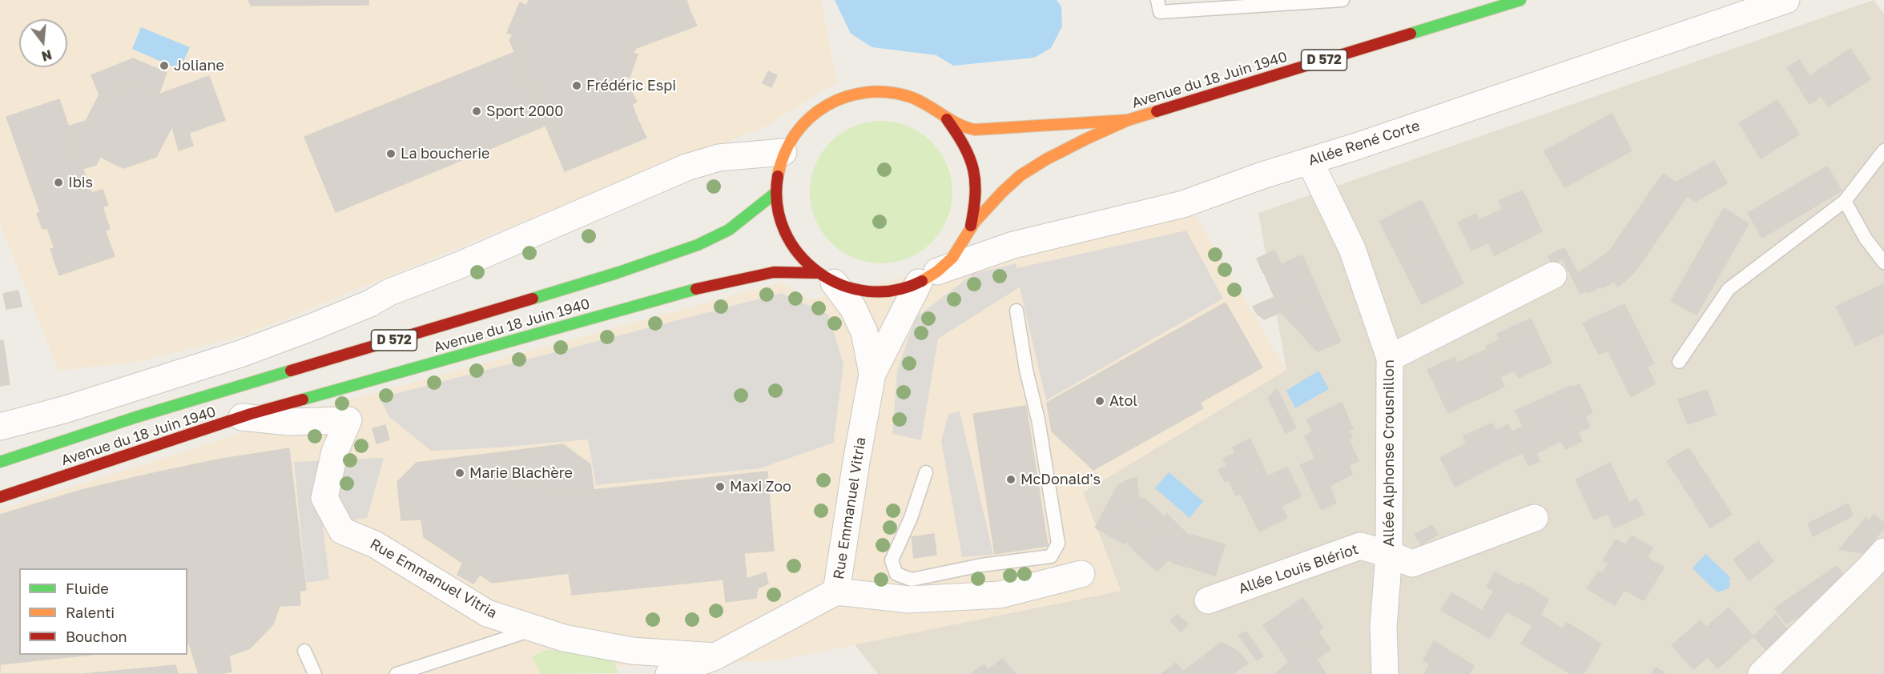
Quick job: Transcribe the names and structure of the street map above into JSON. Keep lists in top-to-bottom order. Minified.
{"streets":{"main road":["D 572","Avenue du 18 Juin 1940"],"street":["Allée René Corte","Allée Alphonse Crousnillon","Rue Emmanuel Vitria","Allée Louis Blériot"]},"crossings":[["Avenue du 18 Juin 1940","Allée René Corte"],["Avenue du 18 Juin 1940","Rue Emmanuel Vitria"],["Allée René Corte","Allée Alphonse Crousnillon"],["Allée Alphonse Crousnillon","Allée Louis Blériot"]],"places":["Joliane","Frédéric Espi","Sport 2000","La boucherie","Ibis","Atol","Marie Blachère","McDonald's","Maxi Zoo"],"legend":["Fluide","Ralenti","Bouchon"],"north":"bottom"}
